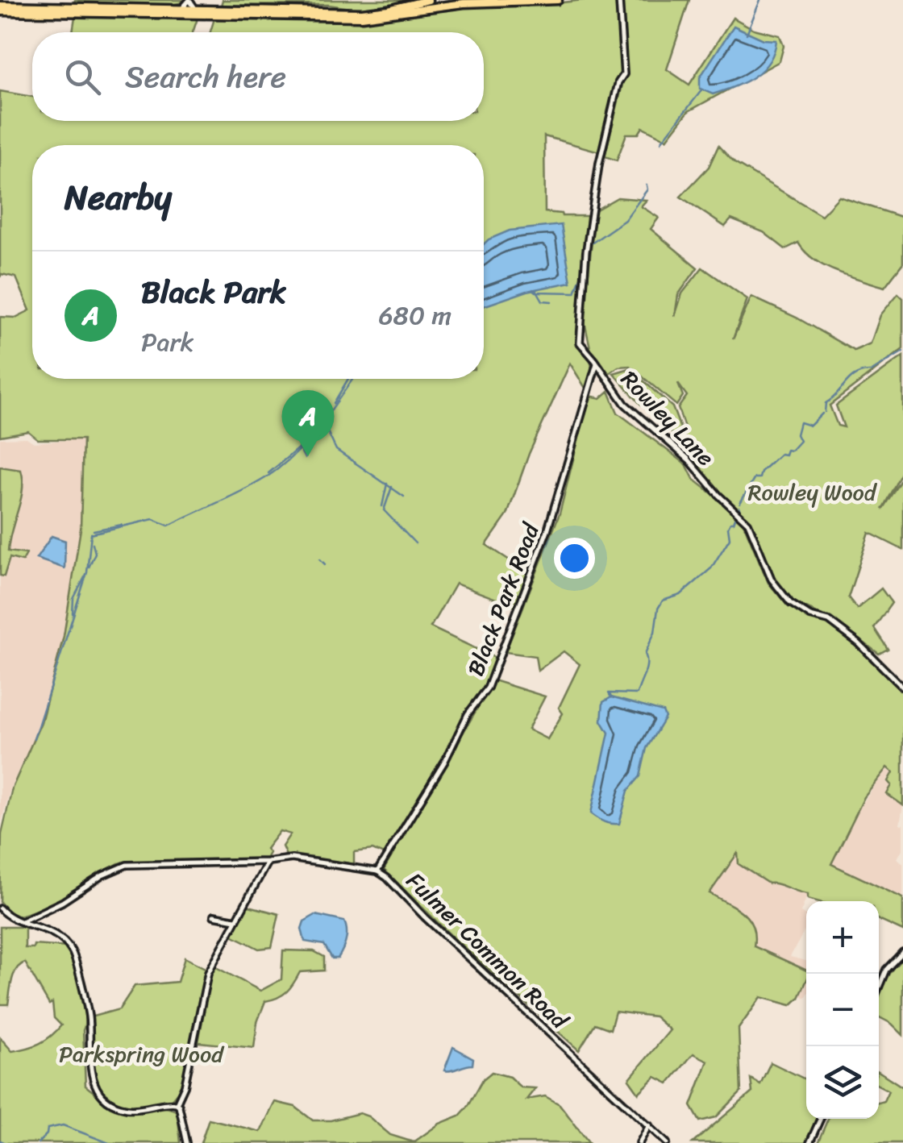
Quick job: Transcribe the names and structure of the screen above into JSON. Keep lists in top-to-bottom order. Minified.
{"streets":{"street":["Rowley Lane","Black Park Road","Fulmer Common Road"]},"crossings":[["Rowley Lane","Black Park Road"],["Black Park Road","Fulmer Common Road"]],"parks":["Rowley Wood","Parkspring Wood"],"page":{"search":"Search here","heading":"Nearby","list":[{"mark":"A","name":"Black Park","note":"Park","value":"680 m"}],"pins":"A","map_buttons":["+","−"]}}
